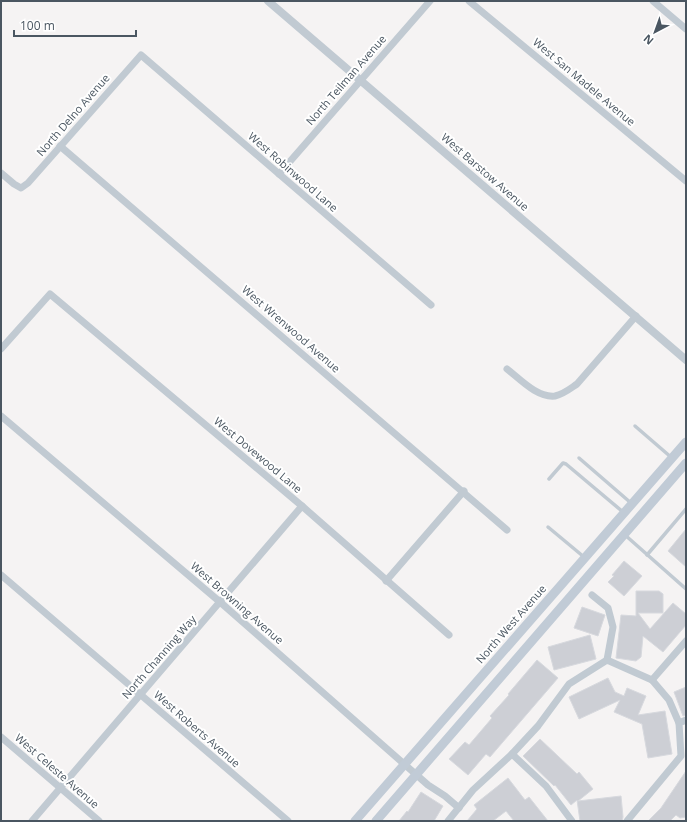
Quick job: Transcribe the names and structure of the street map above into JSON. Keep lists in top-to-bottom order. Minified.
{"streets":{"main road":["North West Avenue"],"street":["North Teilman Avenue","West San Madele Avenue","North Delno Avenue","West Robinwood Lane","West Barstow Avenue","West Wrenwood Avenue","West Dovewood Lane","West Browning Avenue","North Channing Way","West Roberts Avenue","West Celeste Avenue"]},"crossings":[["North Teilman Avenue","West Robinwood Lane"],["North Teilman Avenue","West Barstow Avenue"],["North Delno Avenue","West Robinwood Lane"],["North Delno Avenue","West Wrenwood Avenue"],["West Dovewood Lane","North Channing Way"],["West Browning Avenue","North West Avenue"],["West Browning Avenue","North Channing Way"],["North Channing Way","West Roberts Avenue"],["North Channing Way","West Celeste Avenue"]],"scale_bar":"100 m","north":"bottom left"}
